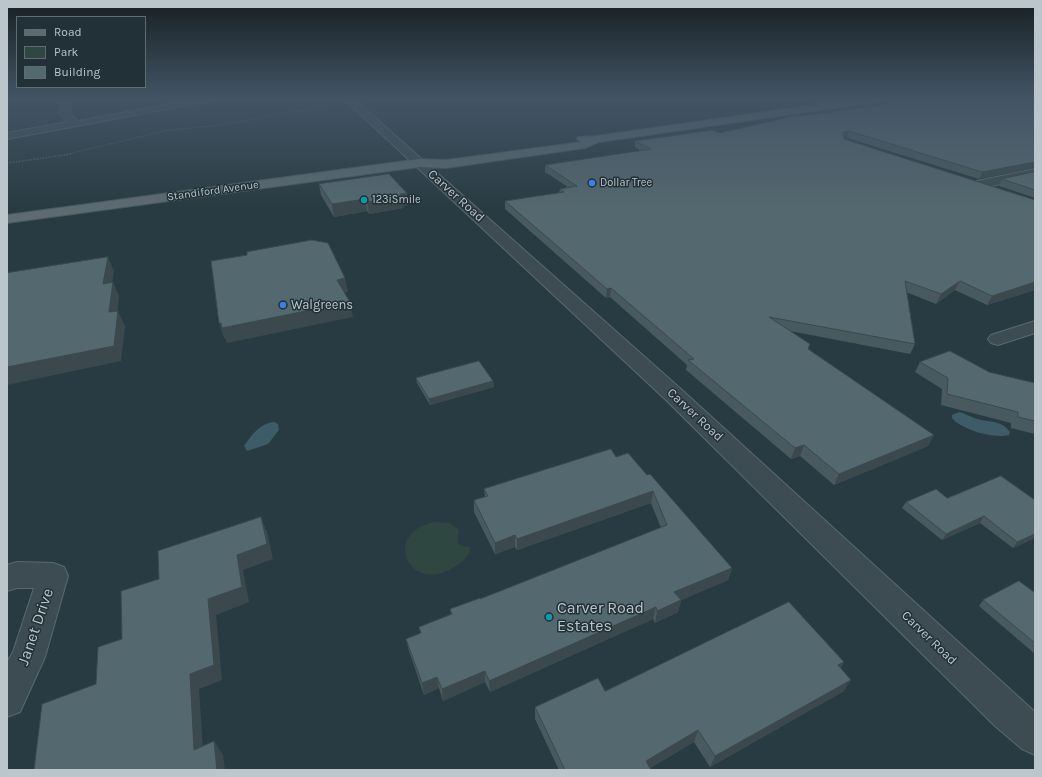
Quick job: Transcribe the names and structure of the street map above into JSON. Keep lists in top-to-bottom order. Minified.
{"streets":{"main road":["Standiford Avenue"],"street":["Carver Road","Janet Drive"]},"crossings":[["Standiford Avenue","Carver Road"]],"places":["Dollar Tree","123iSmile","Walgreens","Carver Road Estates"],"legend":["Road","Park","Building"]}
